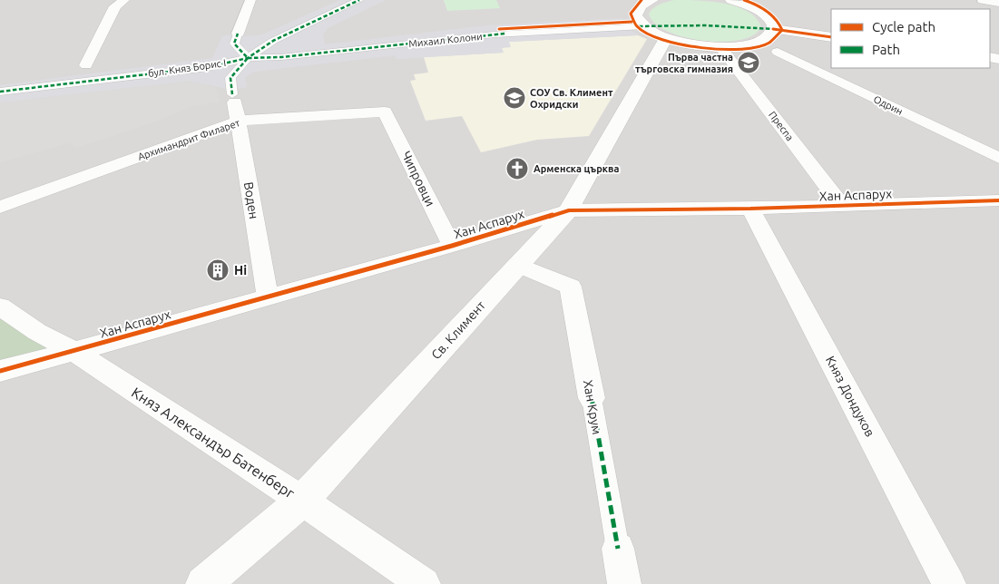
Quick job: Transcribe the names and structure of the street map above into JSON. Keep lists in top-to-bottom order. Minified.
{"streets":{"street":["Михаил Колони","бул. Княз Борис I","Одрин","Преспа","Архимандрит Филарет","Чипровци","Хан Аспарух","Воден","Св. Климент","Княз Дондуков","Хан Крум","Княз Александър Батенберг"]},"crossings":[["Михаил Колони","бул. Княз Борис I"],["Преспа","Хан Аспарух"],["Архимандрит Филарет","Чипровци"],["Архимандрит Филарет","Воден"],["Чипровци","Хан Аспарух"],["Хан Аспарух","Воден"],["Хан Аспарух","Св. Климент"],["Хан Аспарух","Княз Дондуков"],["Хан Аспарух","Княз Александър Батенберг"],["Св. Климент","Хан Крум"],["Св. Климент","Княз Александър Батенберг"]],"places":{"school or university":["Първа частна търговска гимназия","CОУ Св. Климент Охридски"],"church":["Арменска църква"],"building":["Hi"]},"legend":["Cycle path","Path"]}
